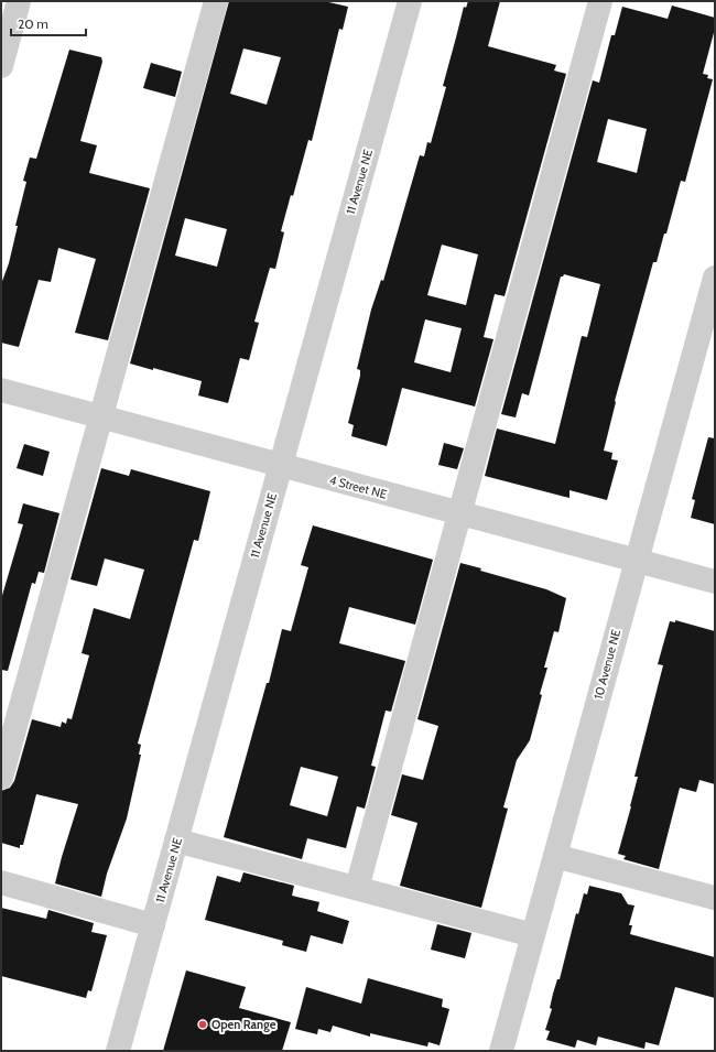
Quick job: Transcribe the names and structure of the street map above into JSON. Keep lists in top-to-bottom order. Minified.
{"streets":{"street":["11 Avenue NE","4 Street NE","10 Avenue NE"]},"crossings":[["11 Avenue NE","4 Street NE"],["4 Street NE","10 Avenue NE"]],"places":["Open Range"],"scale_bar":"20 m"}
